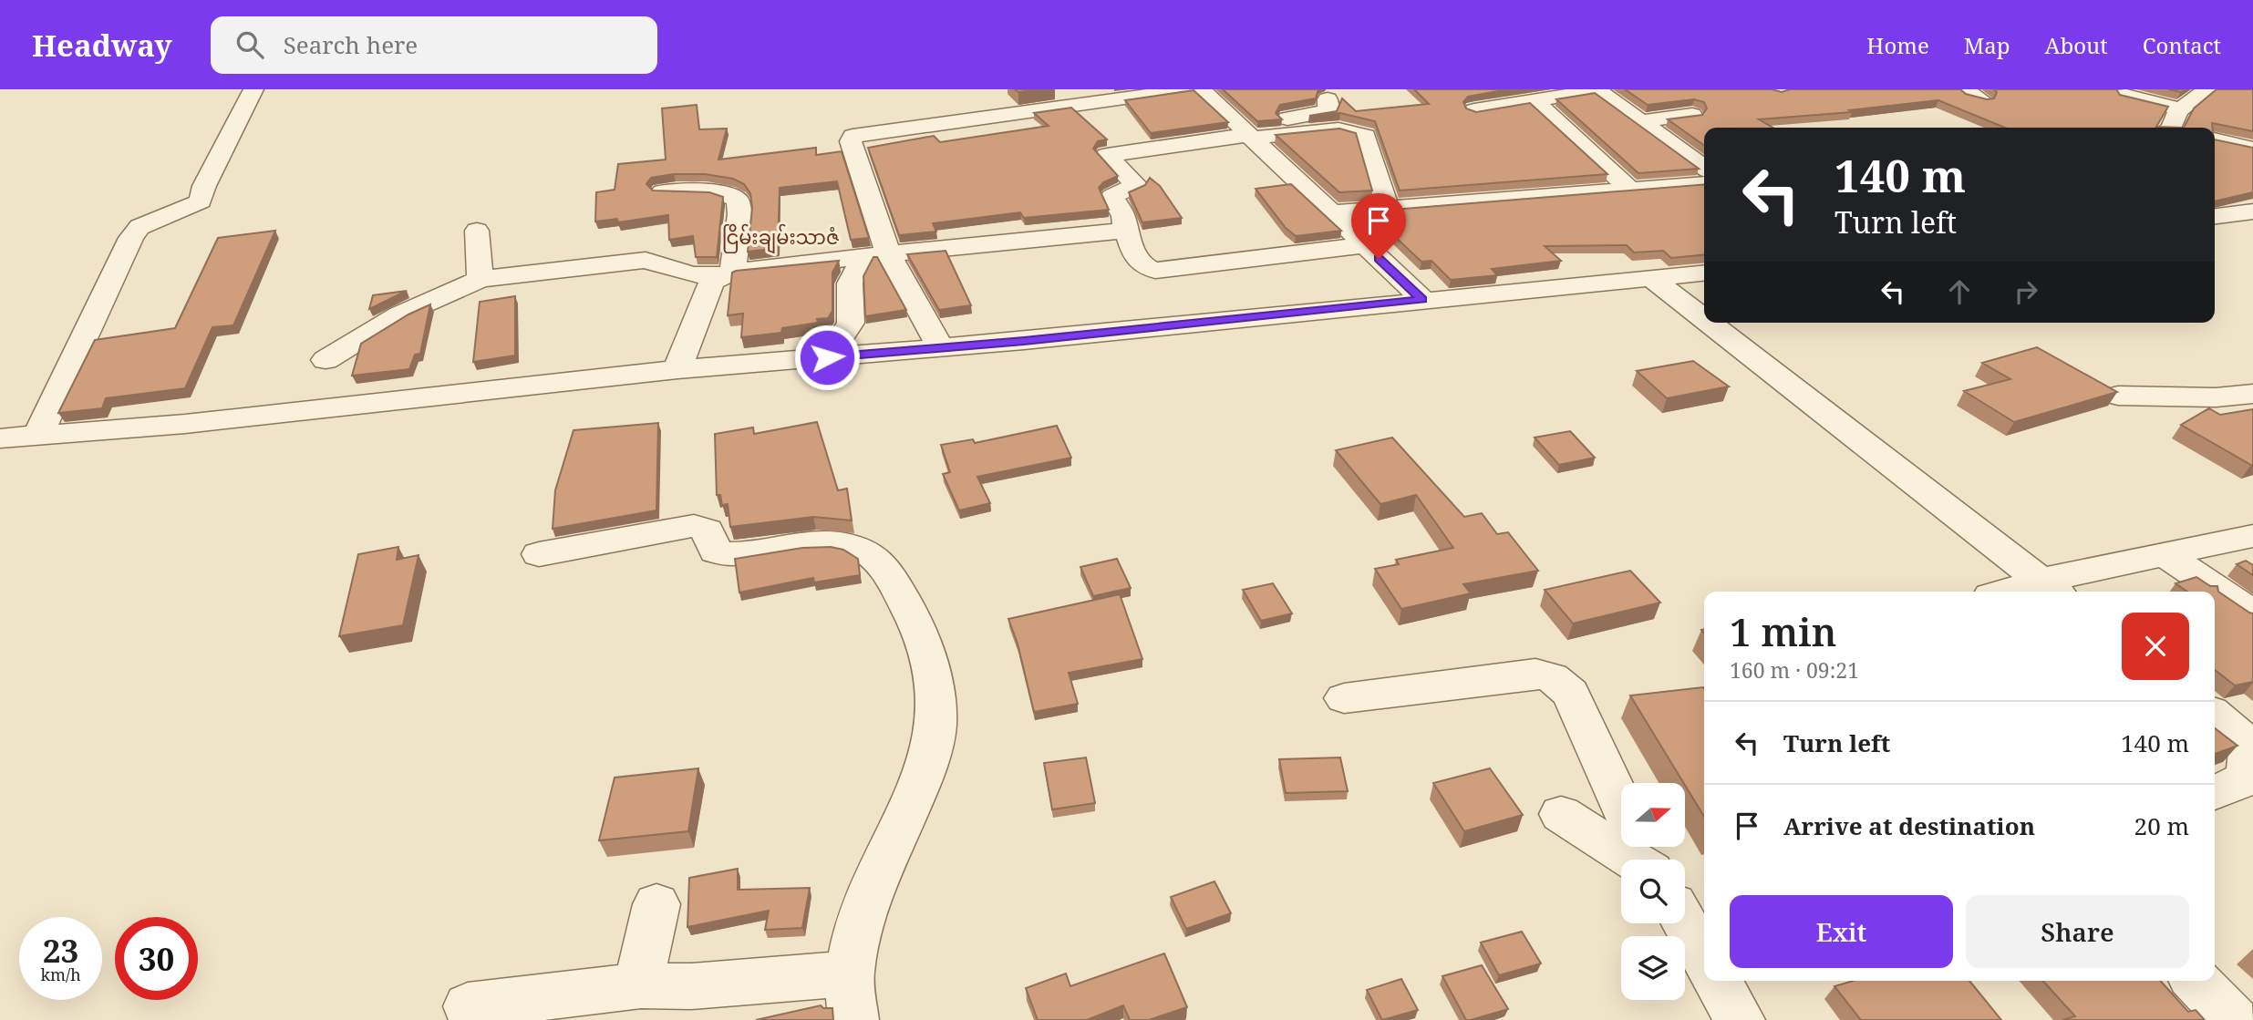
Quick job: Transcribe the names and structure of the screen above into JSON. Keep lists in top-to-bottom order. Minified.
{"districts":["ငြိမ်းချမ်းသာဇံ"],"north":"right","page":{"header":"Headway","search":"Search here","nav":["Home","Map","About","Contact"],"turn":["140 m","Turn left"],"heading":["1 min","160 m · 09:21"],"list":[{"name":"Turn left","value":"140 m"},{"name":"Arrive at destination","value":"20 m"}],"buttons":["Exit","Share"],"speed":"23 km/h","limit":"30"}}
